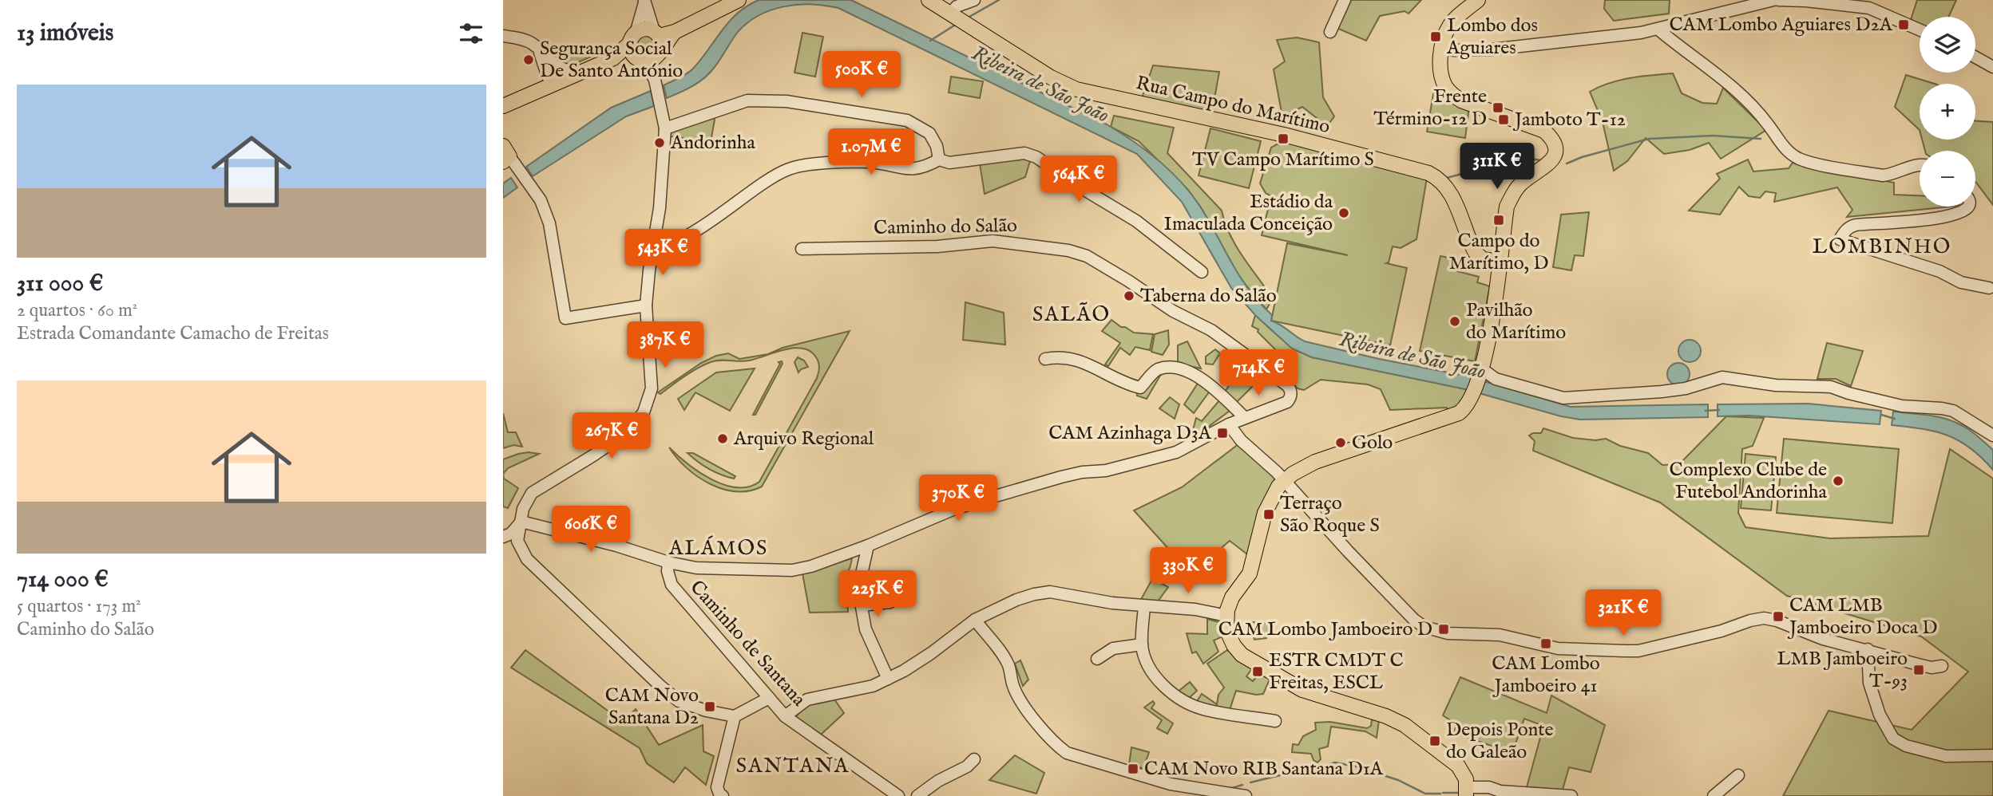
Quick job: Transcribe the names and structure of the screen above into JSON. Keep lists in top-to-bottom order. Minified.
{"streets":{"main road":["Rua Campo do Marítimo"],"street":["Caminho do Salão","Caminho de Santana"]},"districts":["LOMBINHO","SALÃO","ALÁMOS","SANTANA"],"water":["Ribeira de São João"],"places":{"transit":["CAM Lombo Aguiares D2A","Lombo dos Aguiares","Frente Término-12 D","Jamboto T-12","TV Campo Marítimo S","Campo do Marítimo, D","CAM Azinhaga D3A","Terraço São Roque S","CAM LMB Jamboeiro Doca D","CAM Lombo Jamboeiro D","CAM Lombo Jamboeiro 41","LMB Jamboeiro T-93","ESTR CMDT C Freitas, ESCL","CAM Novo Santana D2","Depois Ponte do Galeão","CAM Novo RIB Santana D1A"],"other":["Segurança Social De Santo António","Andorinha","Estádio da Imaculada Conceição","Taberna do Salão","Pavilhão do Marítimo","Arquivo Regional","Golo","Complexo Clube de Futebol Andorinha"]},"page":{"heading":"13 imóveis","map_buttons":["+","−"],"price":["500K €","1.07M €","311K €","564K €","543K €","387K €","714K €","267K €","370K €","606K €","330K €","225K €","321K €"],"list":[{"name":"311 000 €","note":"2 quartos · 60 m² · Estrada Comandante Camacho de Freitas"},{"name":"714 000 €","note":"5 quartos · 173 m² · Caminho do Salão"}]}}
